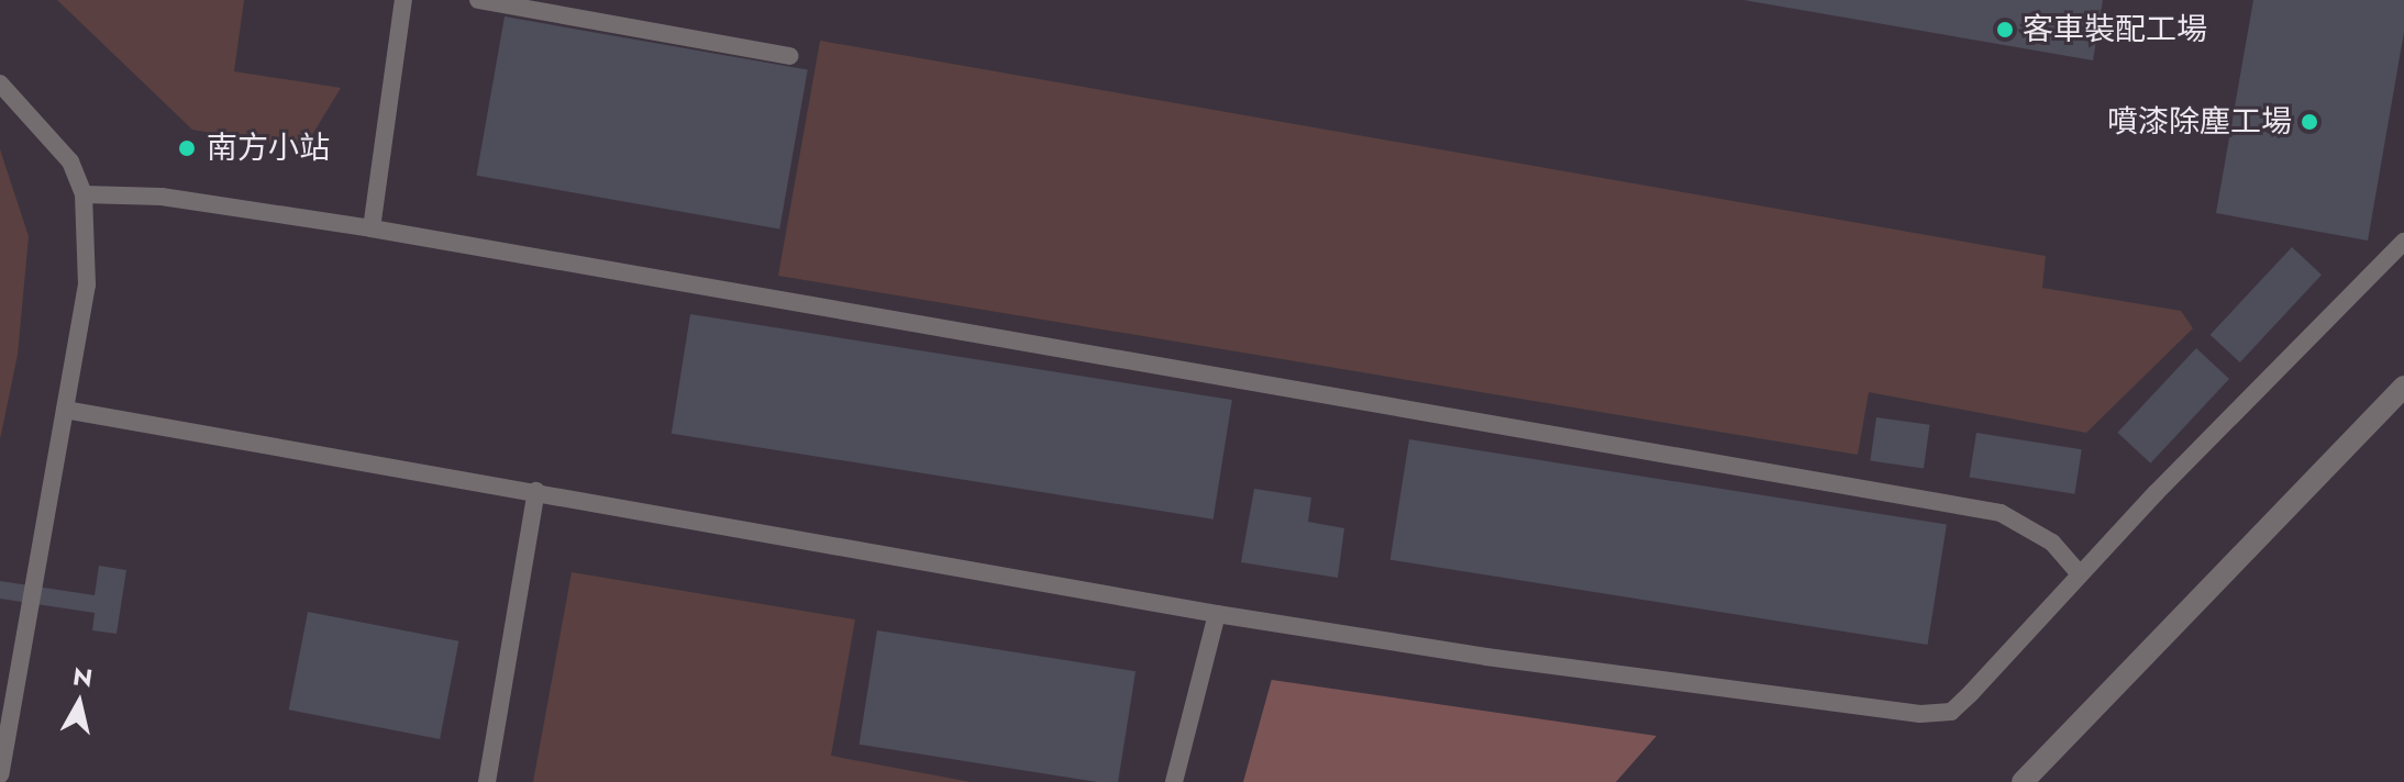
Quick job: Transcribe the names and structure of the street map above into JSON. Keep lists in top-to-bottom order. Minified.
{"places":["客車裝配工場","噴漆除塵工場","南方小站"],"north":"top"}
